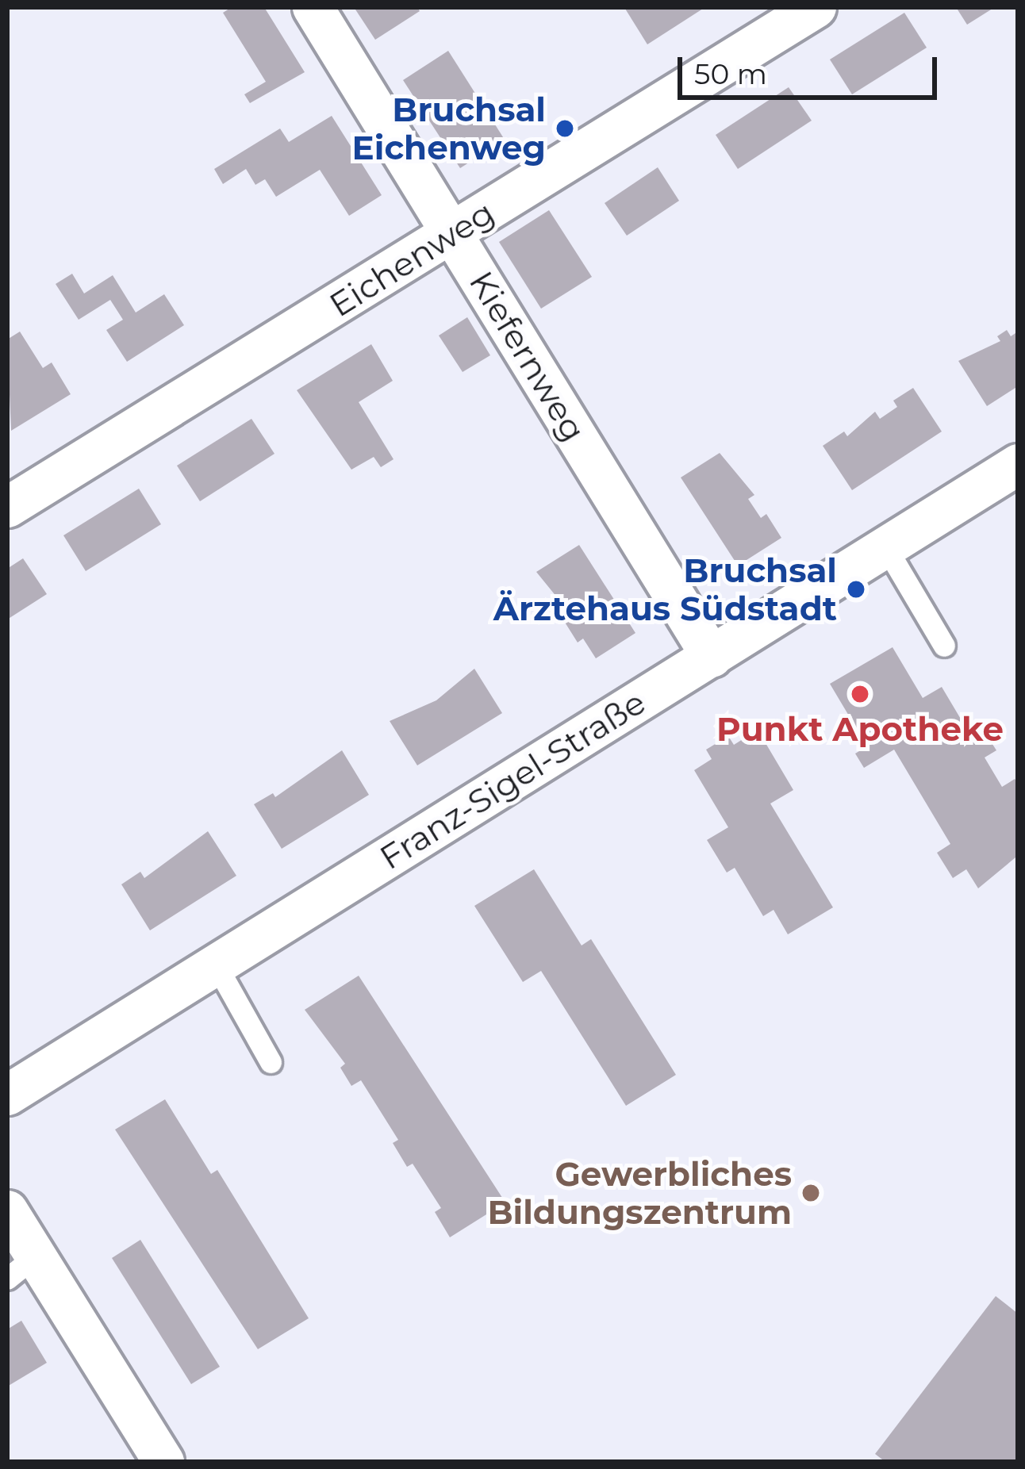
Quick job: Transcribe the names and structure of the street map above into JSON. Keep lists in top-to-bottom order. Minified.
{"streets":{"street":["Eichenweg","Kiefernweg","Franz-Sigel-Straße"]},"crossings":[["Eichenweg","Kiefernweg"],["Kiefernweg","Franz-Sigel-Straße"]],"places":["Bruchsal Eichenweg","Bruchsal Ärztehaus Südstadt","Punkt Apotheke","Gewerbliches Bildungszentrum"],"scale_bar":"50 m"}
